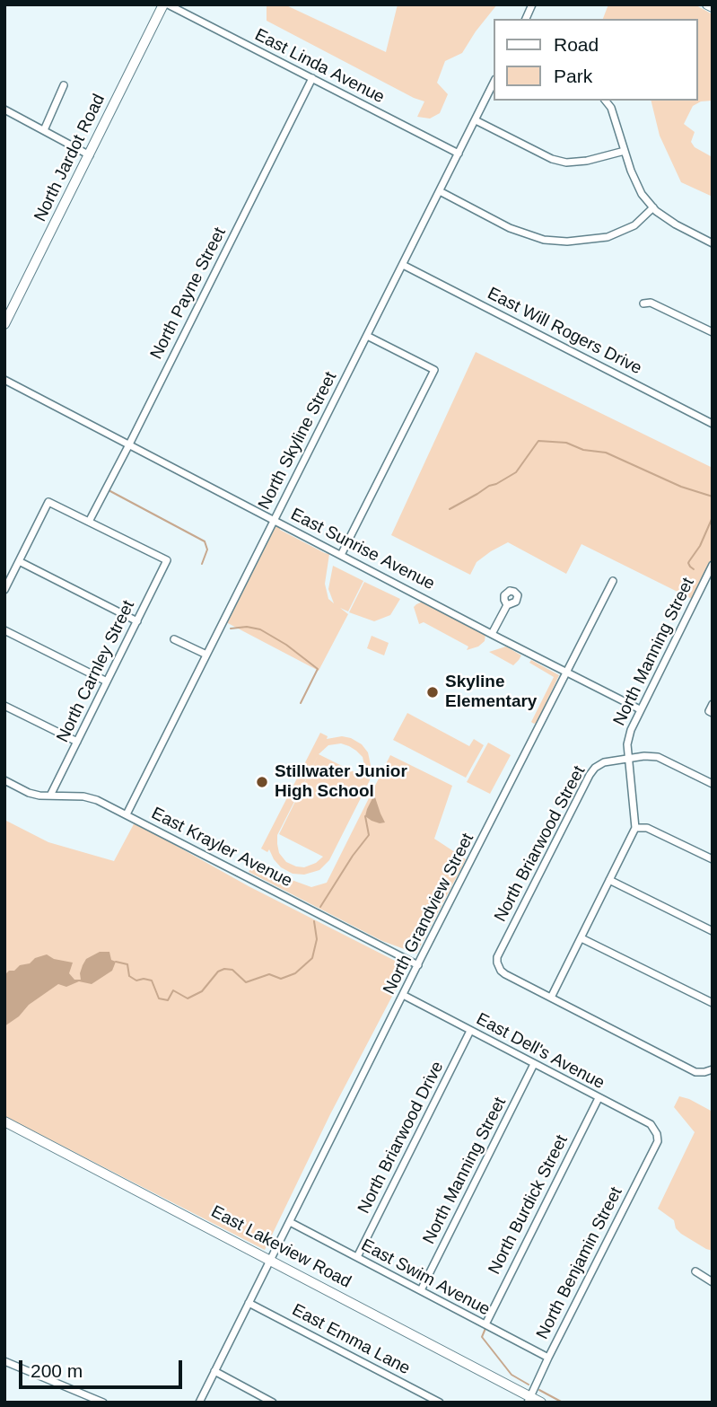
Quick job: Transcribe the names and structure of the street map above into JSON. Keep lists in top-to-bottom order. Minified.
{"streets":{"street":["East Linda Avenue","North Jardot Road","North Payne Street","East Will Rogers Drive","North Skyline Street","East Sunrise Avenue","North Manning Street","North Carnley Street","North Briarwood Street","East Krayler Avenue","North Grandview Street","East Dell's Avenue","North Briarwood Drive","North Burdick Street","East Lakeview Road","North Benjamin Street","East Swim Avenue","East Emma Lane"]},"crossings":[["East Linda Avenue","North Jardot Road"],["East Linda Avenue","North Payne Street"],["East Linda Avenue","North Skyline Street"],["North Payne Street","East Sunrise Avenue"],["North Payne Street","North Carnley Street"],["East Will Rogers Drive","North Skyline Street"],["North Skyline Street","East Sunrise Avenue"],["North Skyline Street","East Krayler Avenue"],["East Sunrise Avenue","North Manning Street"],["East Sunrise Avenue","North Grandview Street"],["North Manning Street","North Briarwood Street"],["North Manning Street","East Dell's Avenue"],["North Manning Street","East Swim Avenue"],["North Carnley Street","East Krayler Avenue"],["East Krayler Avenue","North Grandview Street"],["North Grandview Street","East Dell's Avenue"],["North Grandview Street","East Lakeview Road"],["North Grandview Street","East Swim Avenue"],["North Grandview Street","East Emma Lane"],["East Dell's Avenue","North Briarwood Drive"],["East Dell's Avenue","North Burdick Street"],["East Dell's Avenue","North Benjamin Street"],["North Briarwood Drive","East Swim Avenue"],["North Burdick Street","East Swim Avenue"],["East Lakeview Road","North Benjamin Street"],["North Benjamin Street","East Swim Avenue"]],"places":["Skyline Elementary","Stillwater Junior High School"],"legend":["Road","Park"],"scale_bar":"200 m"}
